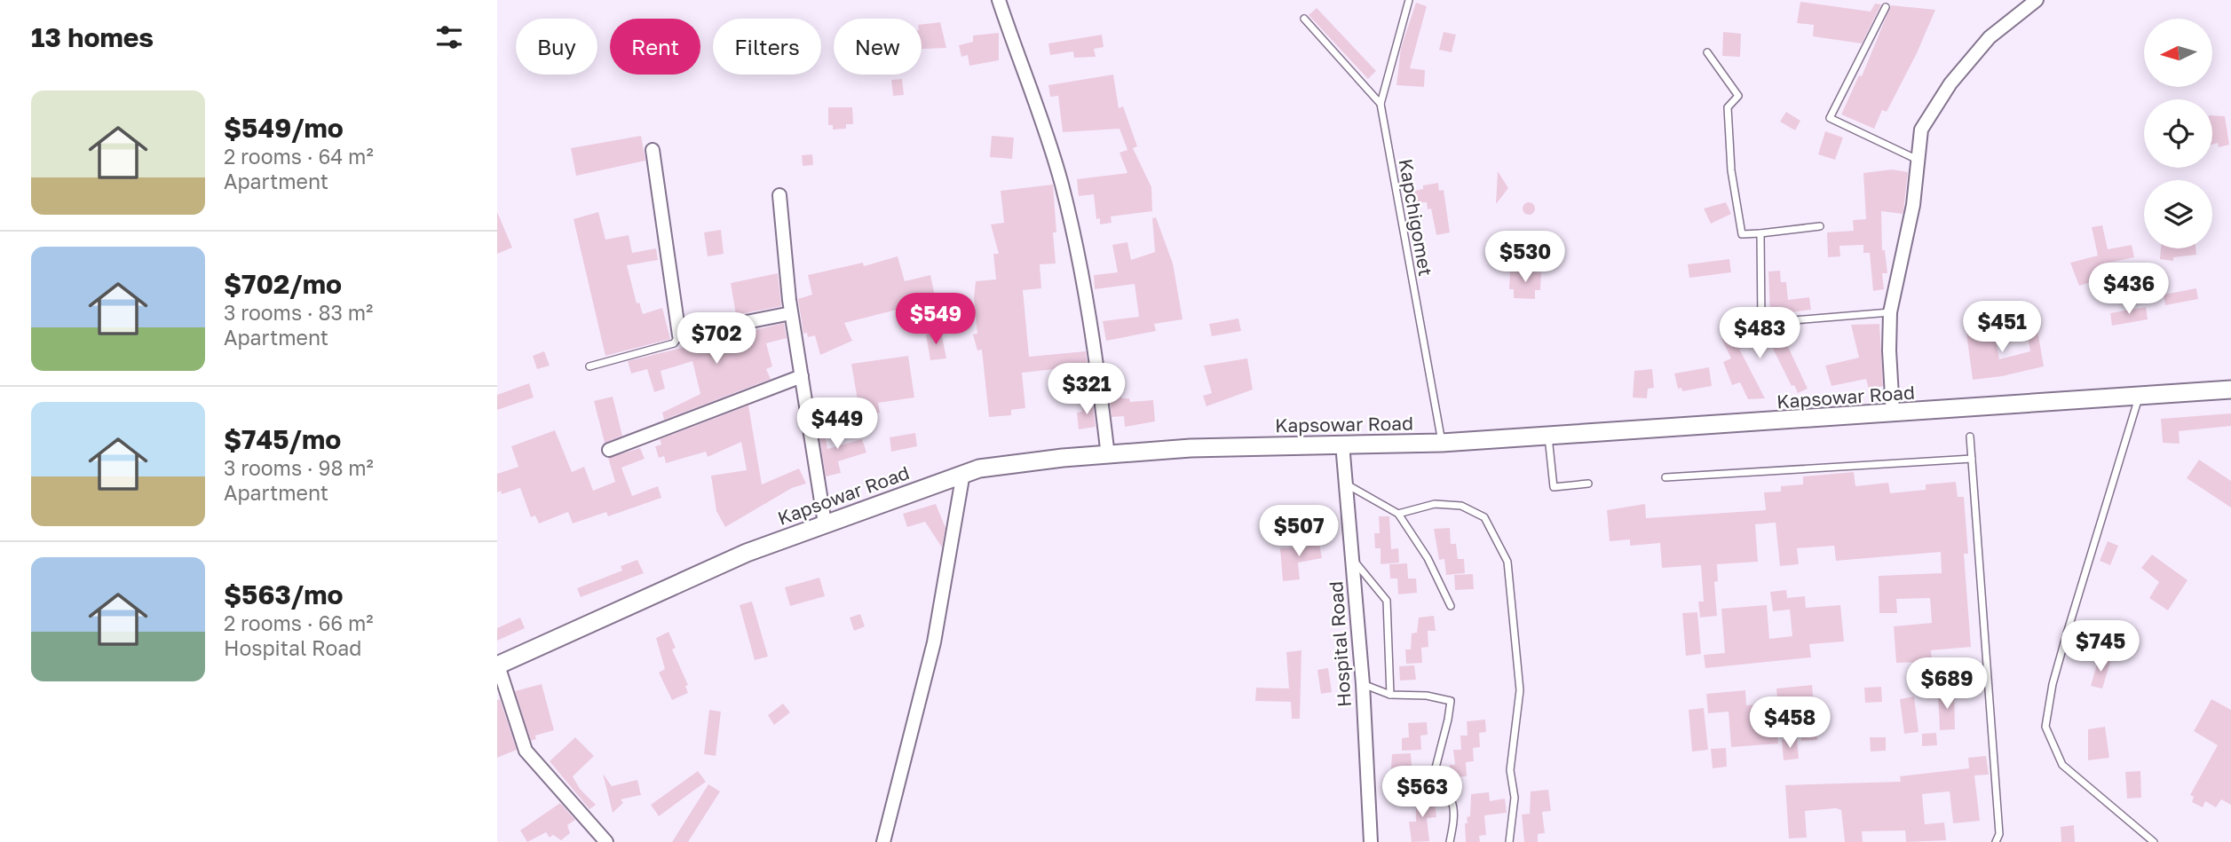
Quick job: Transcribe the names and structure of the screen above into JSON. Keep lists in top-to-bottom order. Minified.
{"streets":{"main road":["Kapsowar Road"],"street":["Hospital Road"],"lane":["Kapchigomet"]},"crossings":[["Kapchigomet","Kapsowar Road"],["Kapsowar Road","Hospital Road"]],"north":"left","page":{"heading":"13 homes","chip":["Buy","Rent","Filters","New"],"list":[{"name":"$549/mo","note":"2 rooms · 64 m² · Apartment"},{"name":"$702/mo","note":"3 rooms · 83 m² · Apartment"},{"name":"$745/mo","note":"3 rooms · 98 m² · Apartment"},{"name":"$563/mo","note":"2 rooms · 66 m² · Hospital Road"}],"price":["$530","$436","$549","$451","$483","$702","$321","$449","$507","$745","$689","$458","$563"]}}
